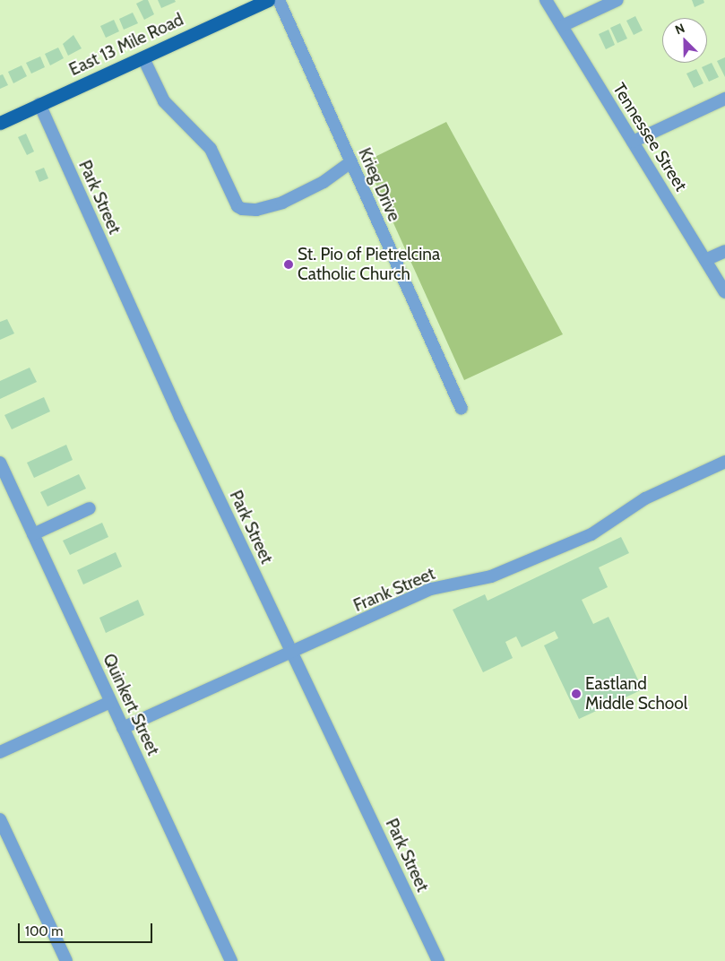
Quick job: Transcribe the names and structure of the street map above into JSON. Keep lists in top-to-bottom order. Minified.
{"streets":{"main road":["East 13 Mile Road"],"street":["Tennessee Street","Krieg Drive","Park Street","Frank Street","Quinkert Street"]},"crossings":[["East 13 Mile Road","Park Street"],["Park Street","Frank Street"],["Frank Street","Quinkert Street"]],"places":["St. Pio of Pietrelcina Catholic Church","Eastland Middle School"],"scale_bar":"100 m","north":"top left"}
